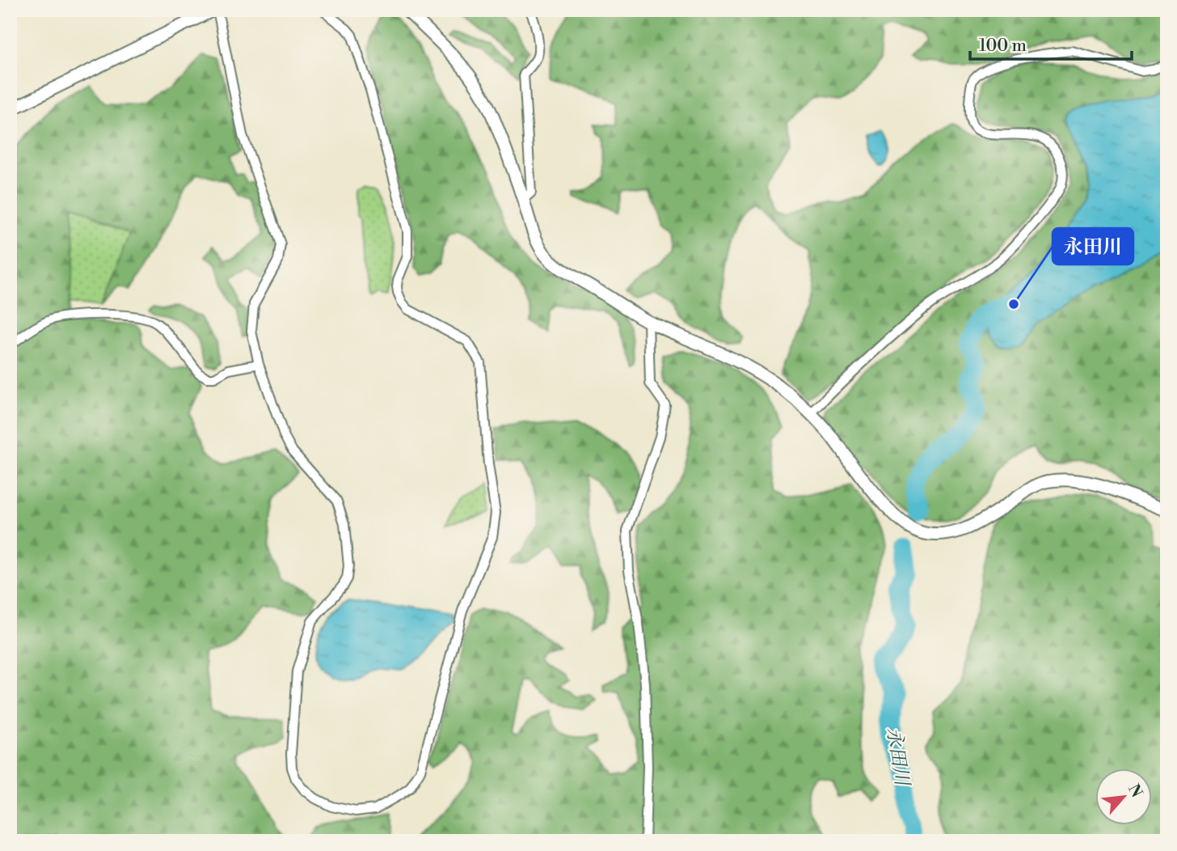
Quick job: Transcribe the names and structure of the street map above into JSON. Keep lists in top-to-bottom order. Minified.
{"water":["永田川"],"places":["永田川"],"scale_bar":"100 m","north":"top right"}
